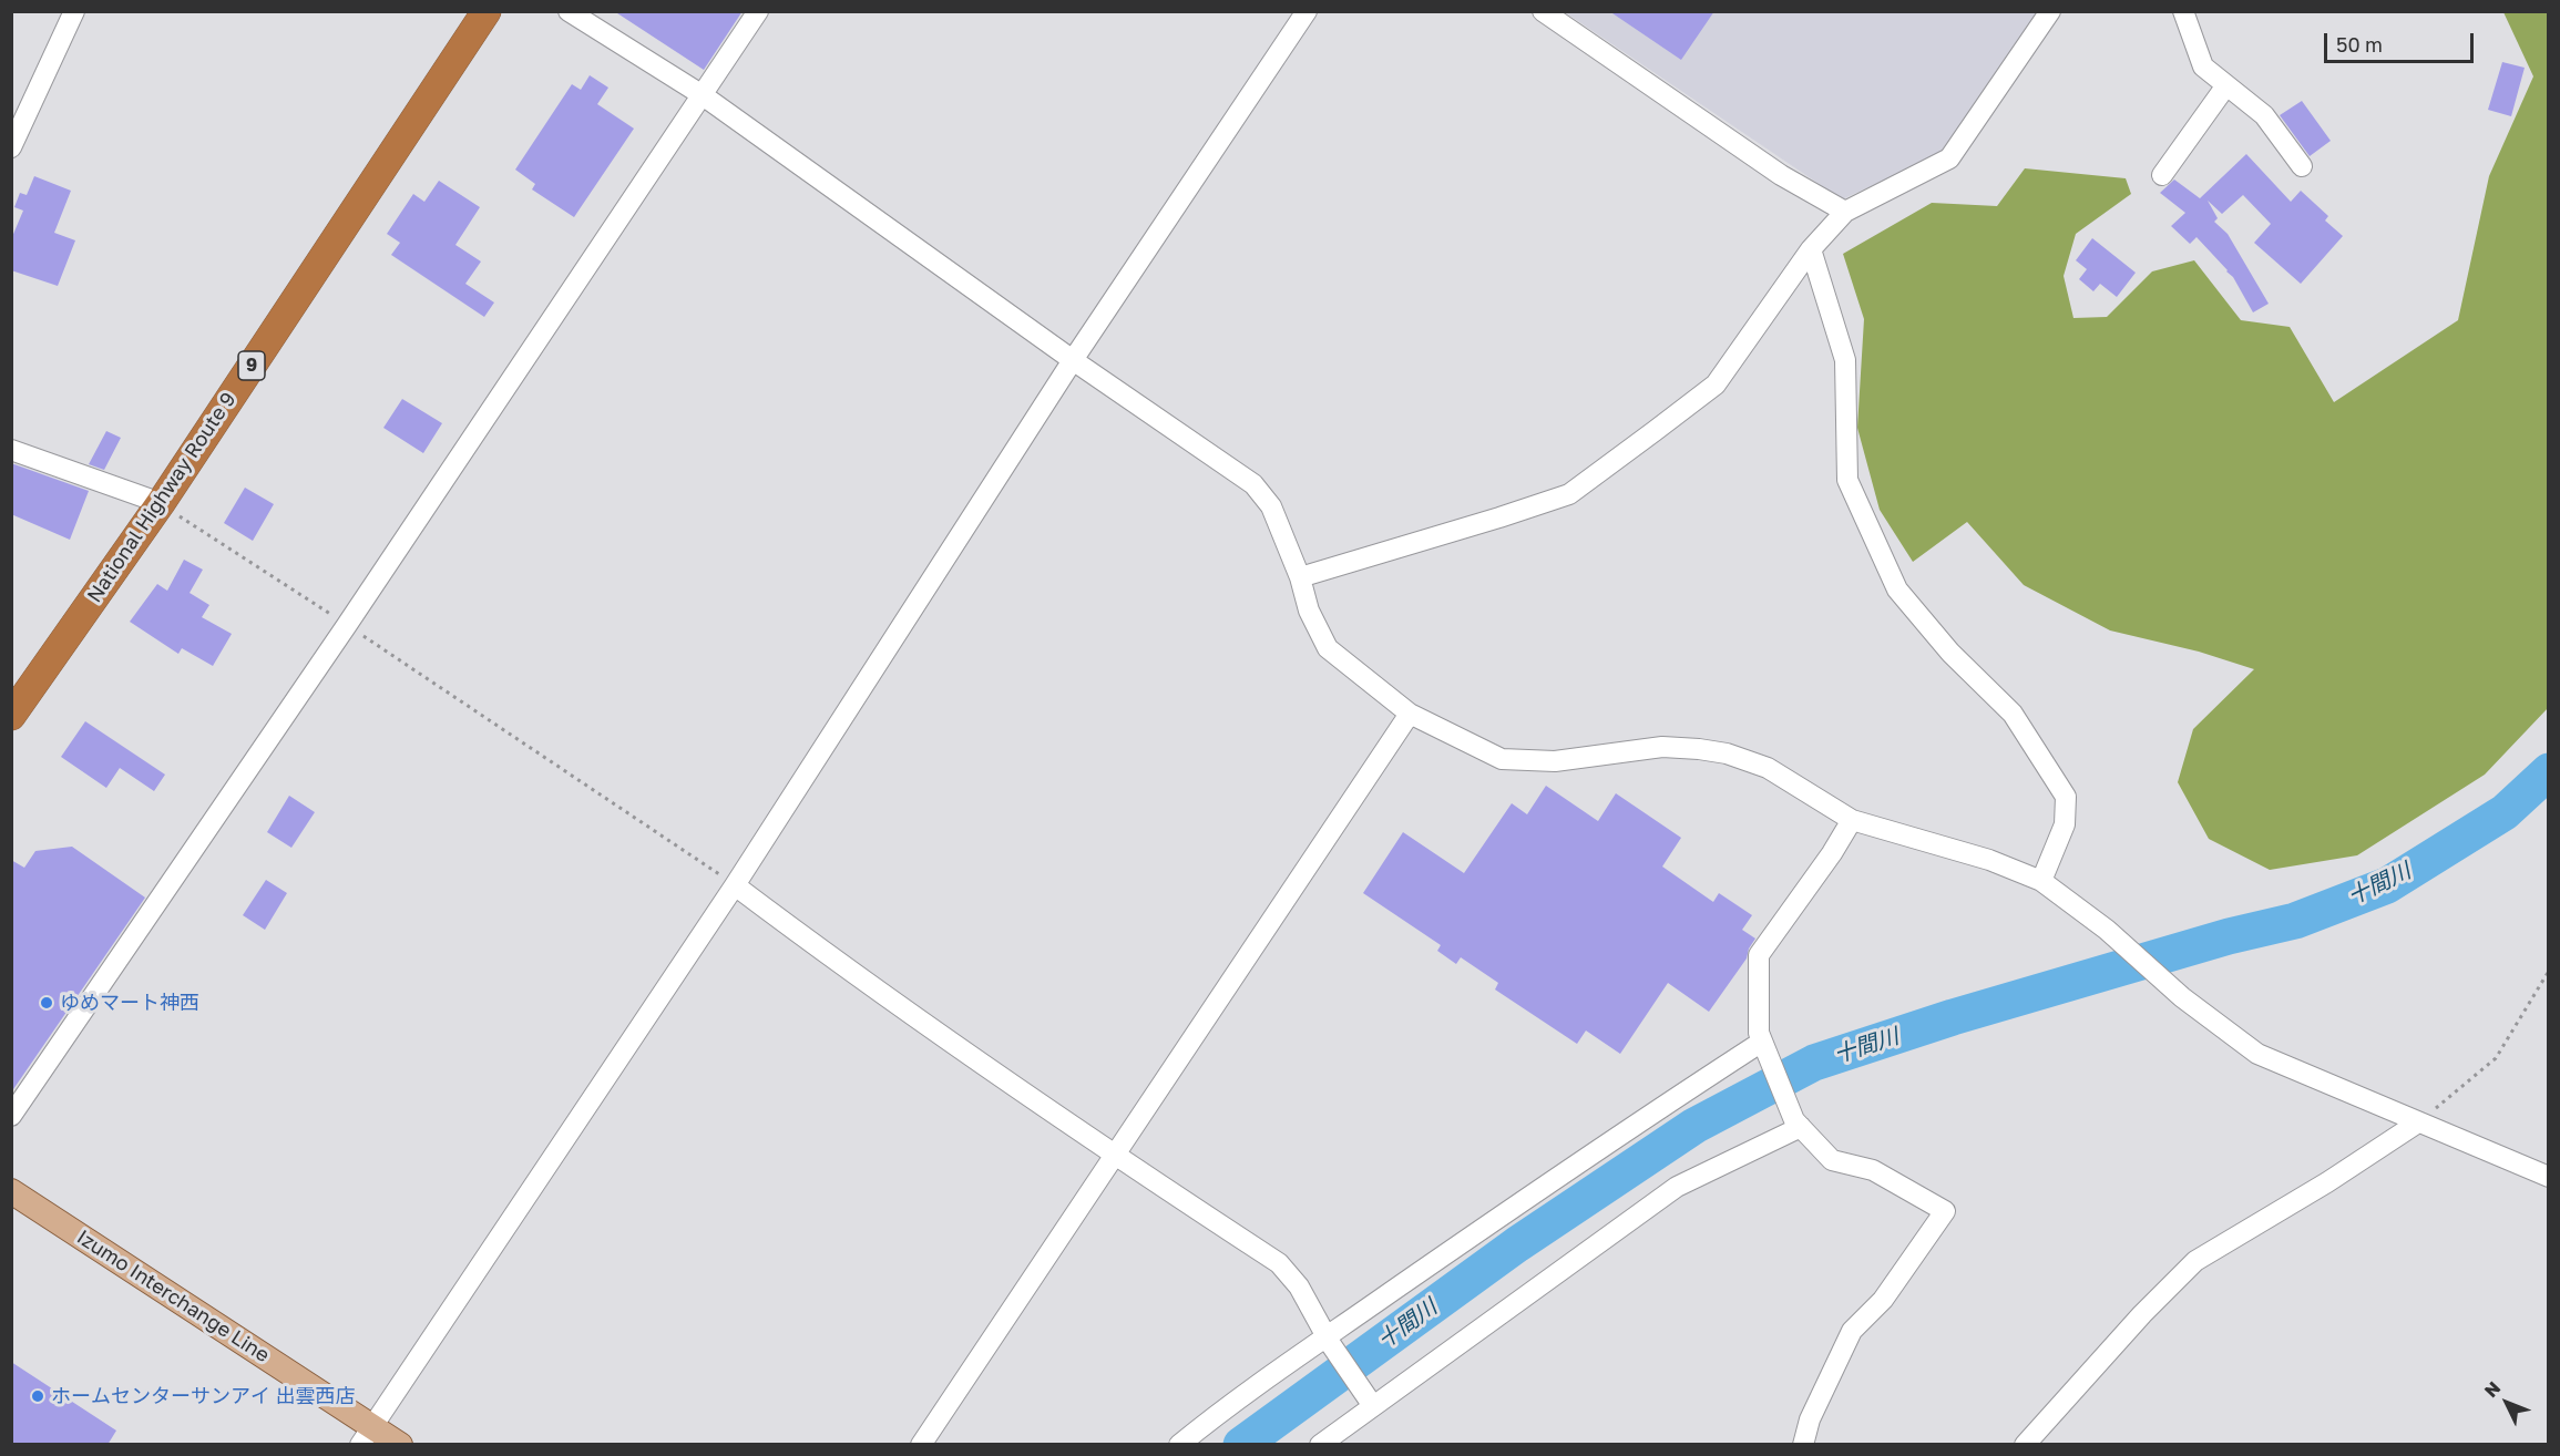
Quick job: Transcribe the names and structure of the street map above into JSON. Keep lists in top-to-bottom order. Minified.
{"streets":{"highway":["9","National Highway Route 9"],"main road":["Izumo Interchange Line"]},"water":["十間川"],"places":["ゆめマート神西","ホームセンターサンアイ 出雲西店"],"scale_bar":"50 m","north":"top left"}
